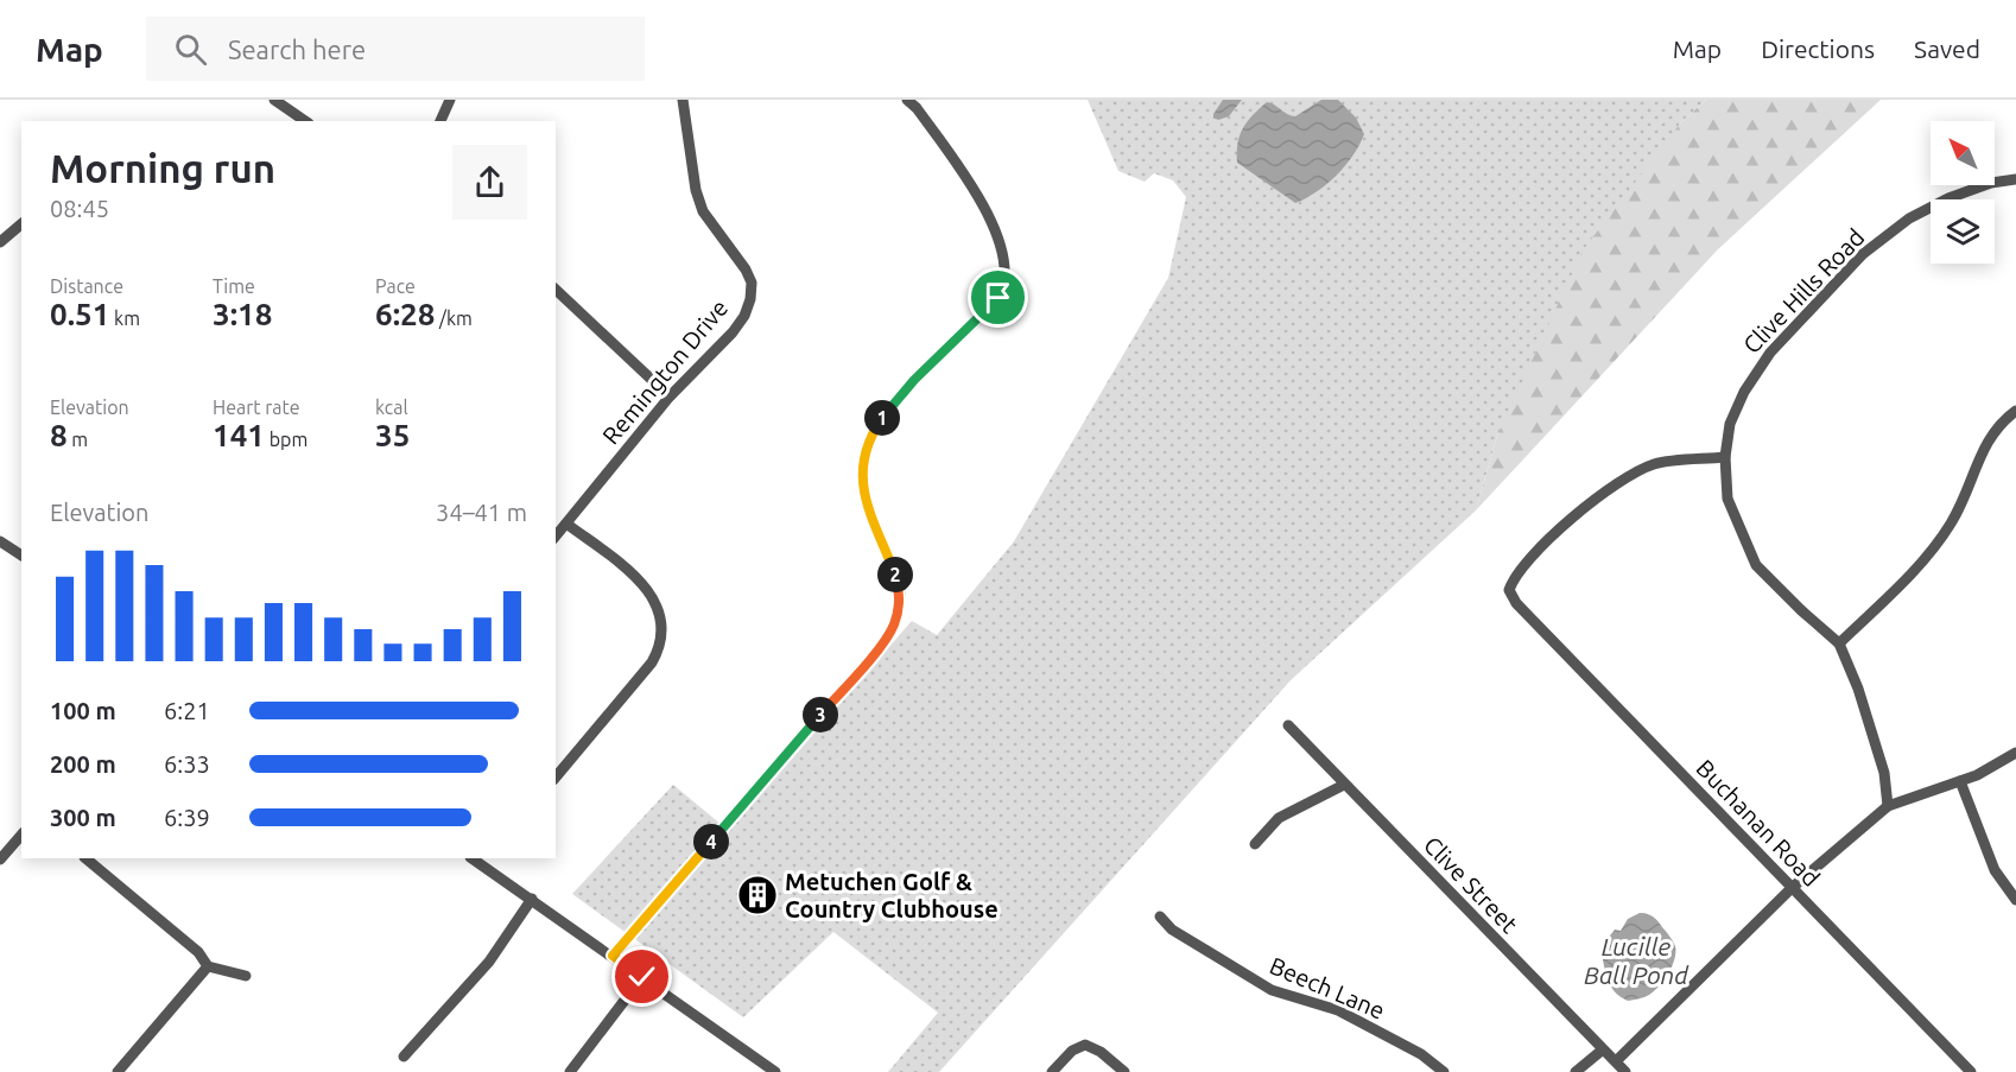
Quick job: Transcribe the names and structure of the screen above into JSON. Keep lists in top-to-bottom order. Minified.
{"streets":{"street":["Clive Hills Road","Remington Drive","Buchanan Road","Clive Street","Beech Lane"]},"crossings":[["Clive Hills Road","Buchanan Road"]],"water":["Lucille Ball Pond"],"places":{"building":["Metuchen Golf & Country Clubhouse"]},"north":"top left","page":{"header":"Map","search":"Search here","nav":["Map","Directions","Saved"],"heading":["Morning run","08:45"],"stats":[["Distance","0.51 km"],["Time","3:18"],["Pace","6:28 /km"],["Elevation","8 m"],["Heart rate","141 bpm"],["kcal","35"]],"pins":["1","2","3","4"],"chart":["Elevation","34–41 m"],"list":[{"name":"100 m","note":"6:21"},{"name":"200 m","note":"6:33"},{"name":"300 m","note":"6:39"}]}}
